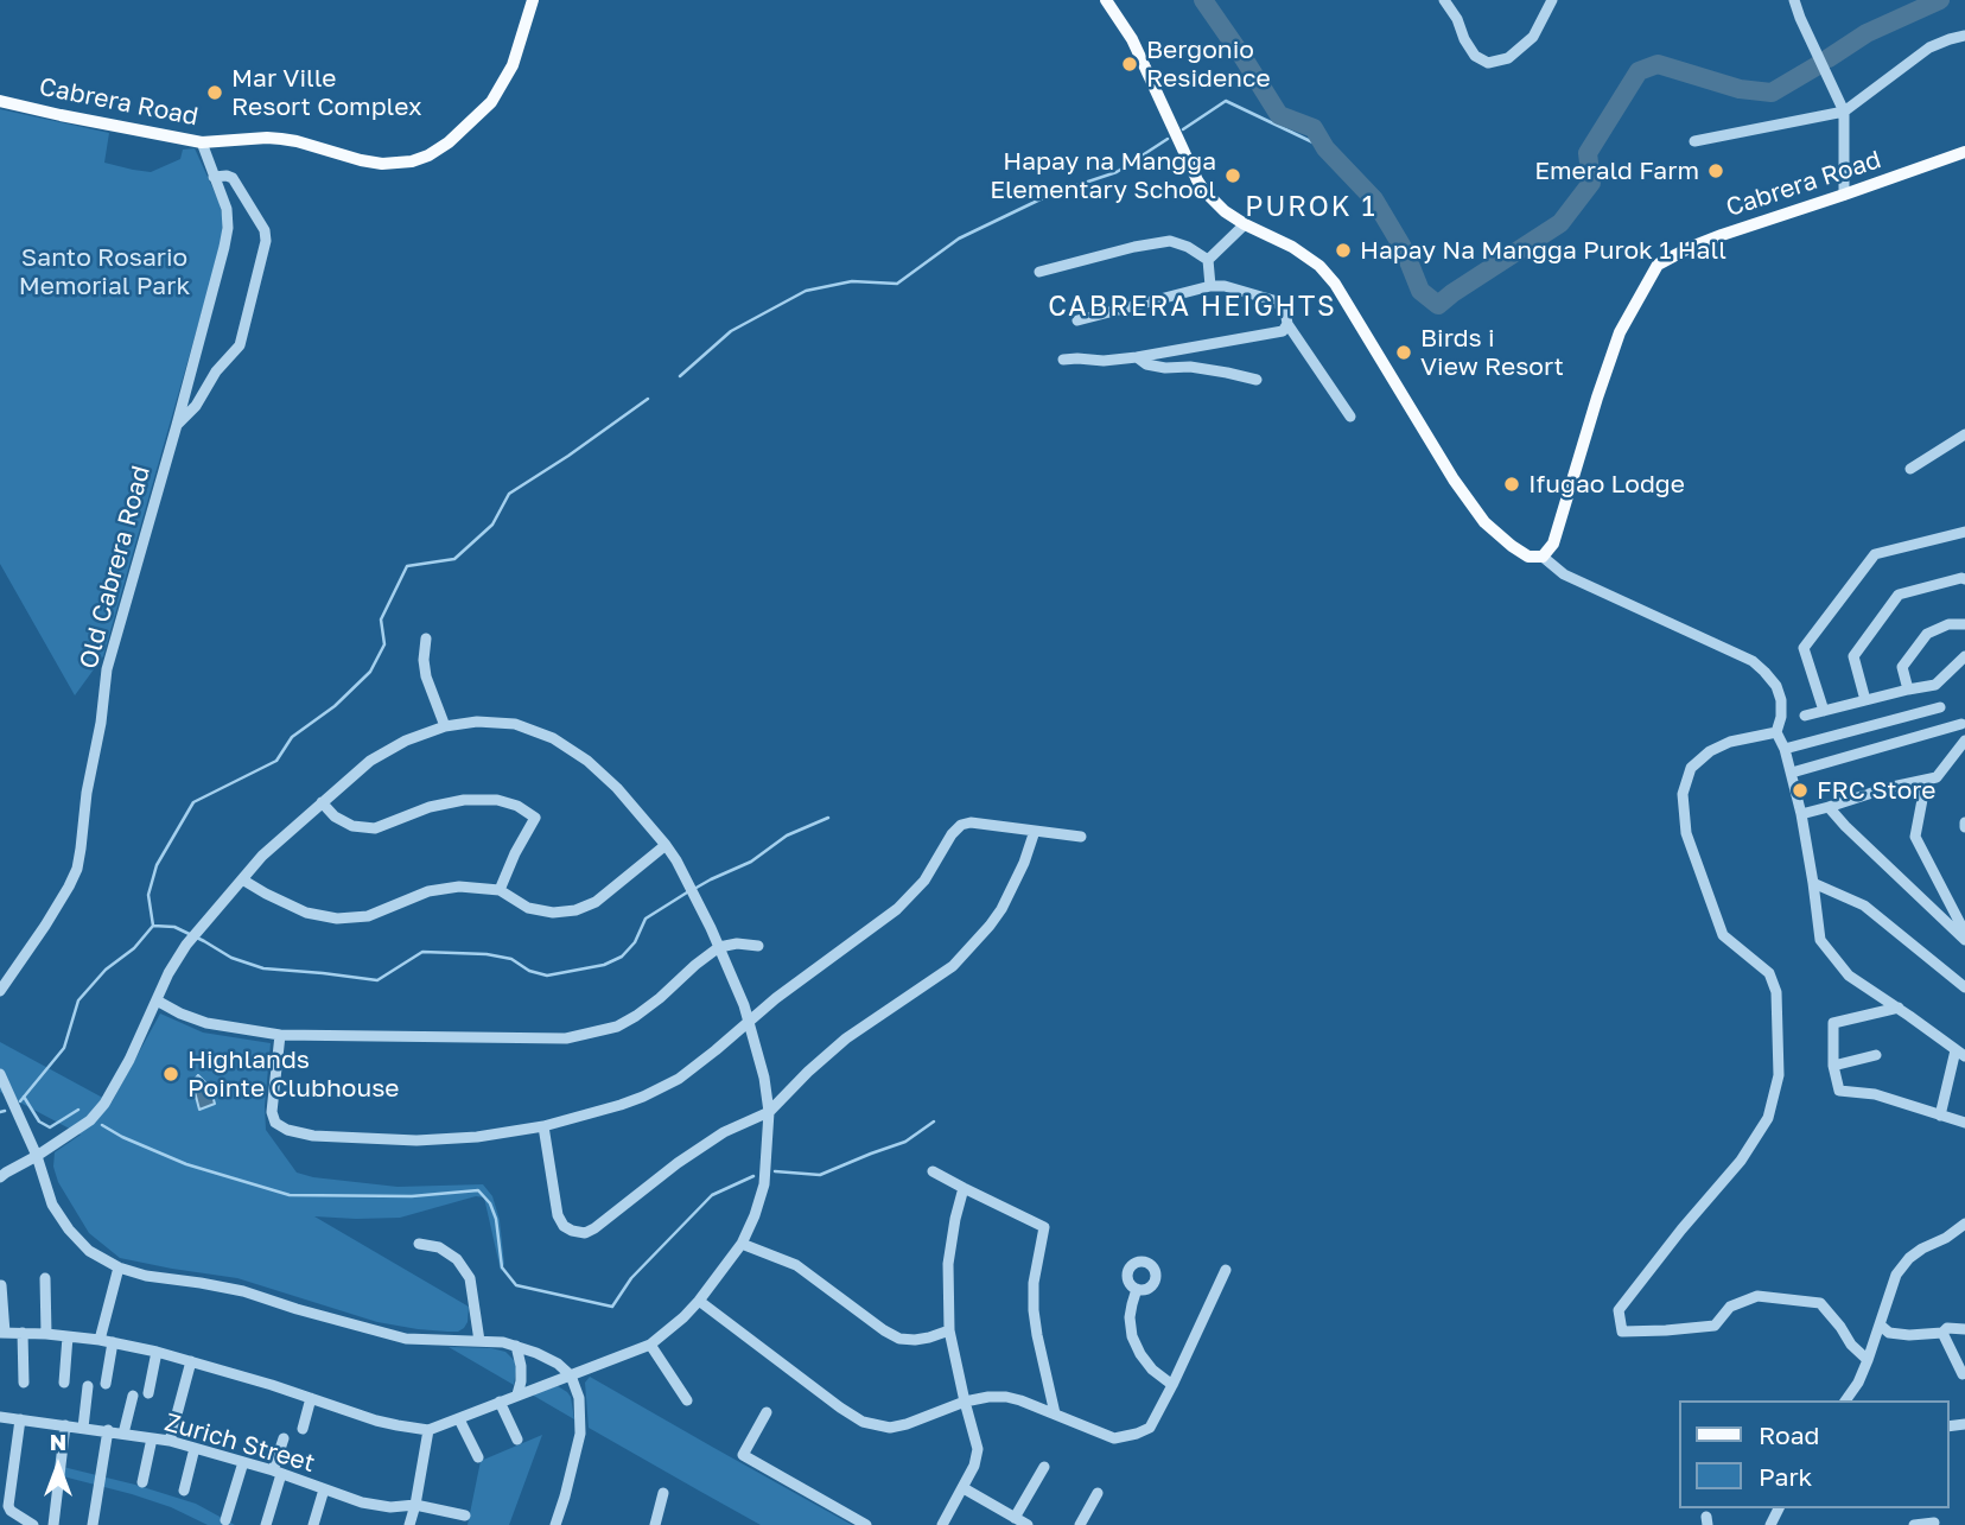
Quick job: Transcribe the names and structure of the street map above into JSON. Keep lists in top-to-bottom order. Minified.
{"streets":{"main road":["Cabrera Road"],"street":["Old Cabrera Road","Zurich Street"]},"crossings":[["Cabrera Road","Old Cabrera Road"]],"districts":["PUROK 1","CABRERA HEIGHTS"],"parks":["Santo Rosario Memorial Park"],"places":["Bergonio Residence","Mar Ville Resort Complex","Emerald Farm","Hapay na Mangga Elementary School","Hapay Na Mangga Purok 1 Hall","Birds i View Resort","Ifugao Lodge","FRC Store","Highlands Pointe Clubhouse"],"legend":["Road","Park"],"north":"top"}
